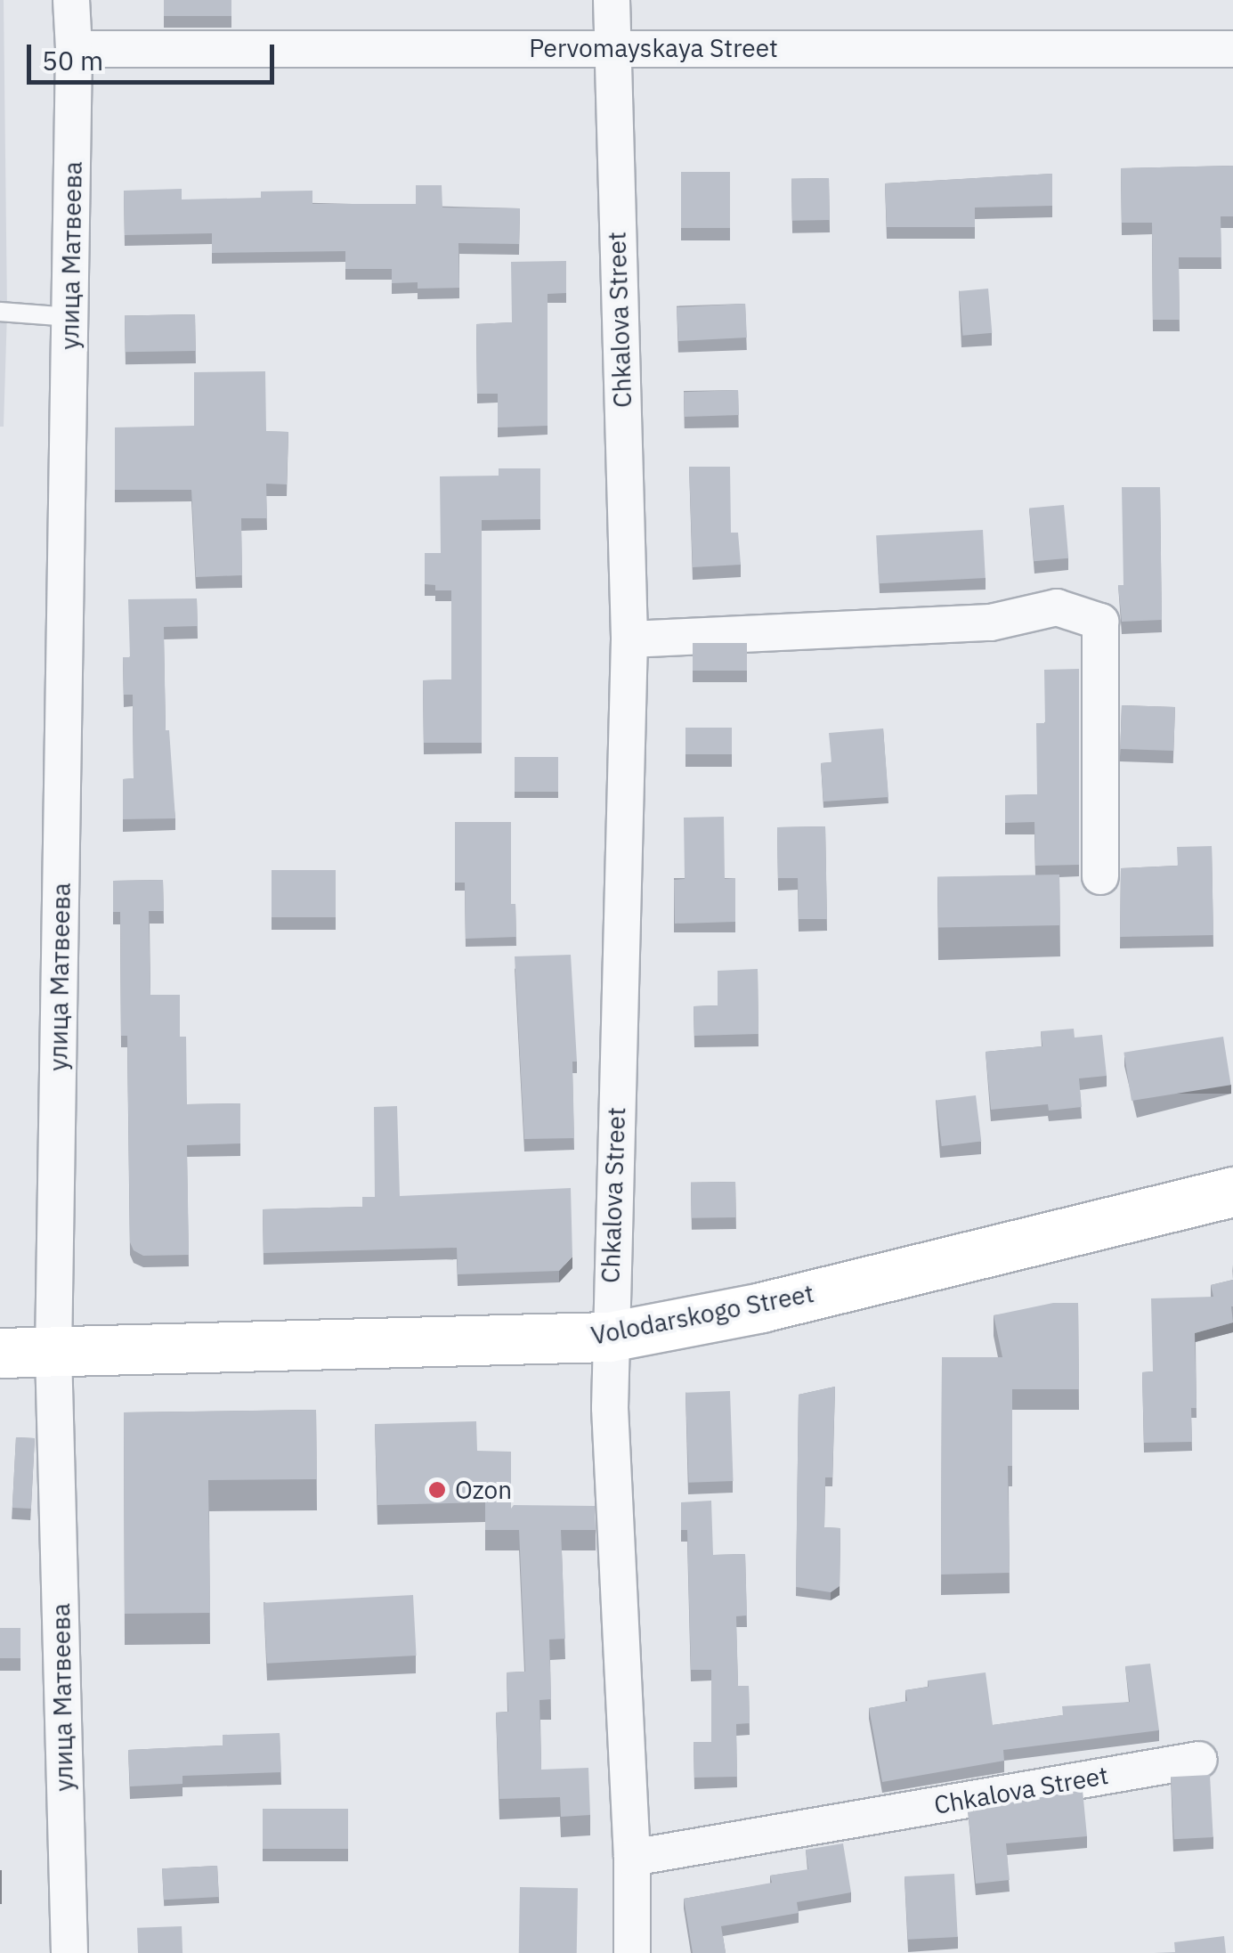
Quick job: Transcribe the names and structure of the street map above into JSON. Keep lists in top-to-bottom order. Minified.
{"streets":{"main road":["Volodarskogo Street"],"street":["Pervomayskaya Street","улица Матвеева","Chkalova Street"]},"crossings":[["Pervomayskaya Street","улица Матвеева"],["Pervomayskaya Street","Chkalova Street"],["улица Матвеева","Volodarskogo Street"],["Chkalova Street","Volodarskogo Street"]],"places":["Ozon"],"scale_bar":"50 m"}
